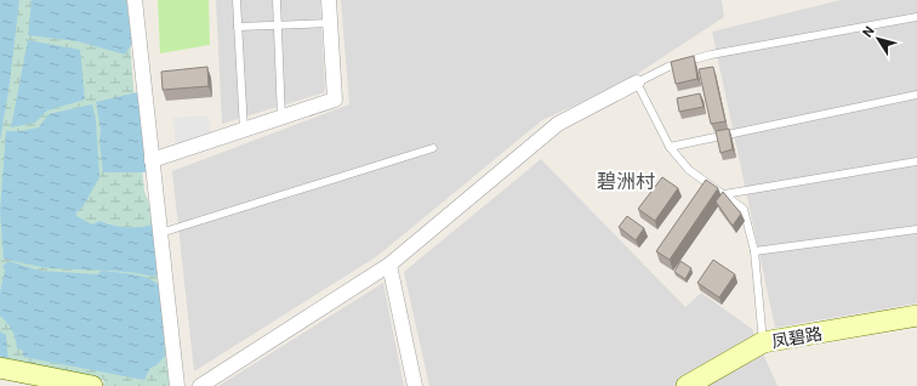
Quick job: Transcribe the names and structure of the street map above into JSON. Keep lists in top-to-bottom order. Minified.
{"streets":{"main road":["凤碧路"]},"districts":["碧洲村"],"north":"top left"}
